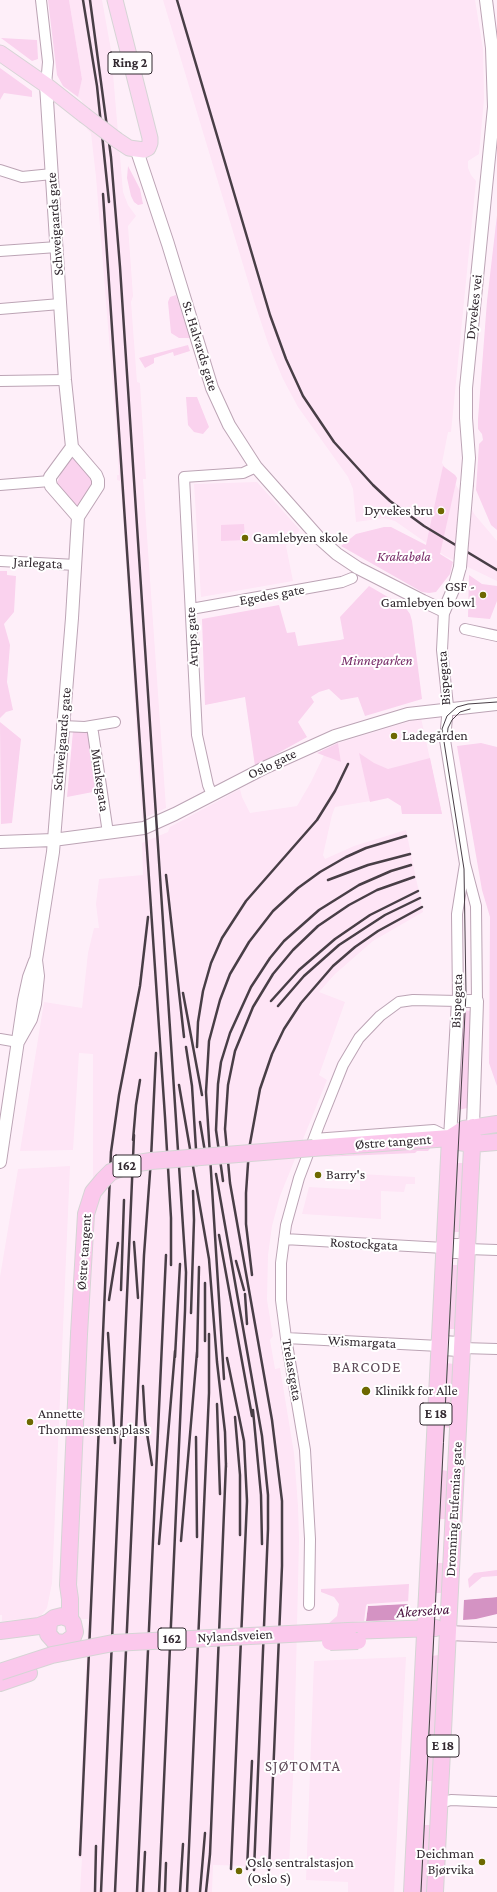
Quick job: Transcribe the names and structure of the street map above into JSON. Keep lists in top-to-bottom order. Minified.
{"streets":{"highway":["Østre tangent","162","E 18","Dronning Eufemias gate","Nylandsveien"],"main road":["Ring 2"],"street":["Schweigaards gate","Dyvekes vei","St. Halvards gate","Jarlegata","Egedes gate","Arups gate","Bispegata","Oslo gate","Munkegata","Rostockgata","Wismargata","Trelastgata"]},"crossings":[["Ring 2","St. Halvards gate"],["Schweigaards gate","Jarlegata"],["Schweigaards gate","Oslo gate"],["Dyvekes vei","St. Halvards gate"],["Dyvekes vei","Bispegata"],["St. Halvards gate","Arups gate"],["St. Halvards gate","Bispegata"],["Egedes gate","Arups gate"],["Arups gate","Oslo gate"],["Bispegata","Oslo gate"],["Bispegata","Østre tangent"],["Bispegata","162"],["Bispegata","Trelastgata"],["Bispegata","Dronning Eufemias gate"],["Oslo gate","Munkegata"],["Østre tangent","162"],["Østre tangent","Trelastgata"],["Østre tangent","Dronning Eufemias gate"],["162","Dronning Eufemias gate"],["Rostockgata","Trelastgata"],["Rostockgata","Dronning Eufemias gate"],["Wismargata","Trelastgata"],["Wismargata","Dronning Eufemias gate"],["Dronning Eufemias gate","Nylandsveien"]],"districts":["BARCODE","SJØTOMTA"],"water":["Akerselva"],"parks":["Krakabøla","Minneparken"],"places":["Dyvekes bru","Gamlebyen skole","GSF - Gamlebyen bowl","Ladegården","Barry's","Klinikk for Alle","Annette Thommessens plass","Deichman Bjørvika","Oslo sentralstasjon (Oslo S)"]}
